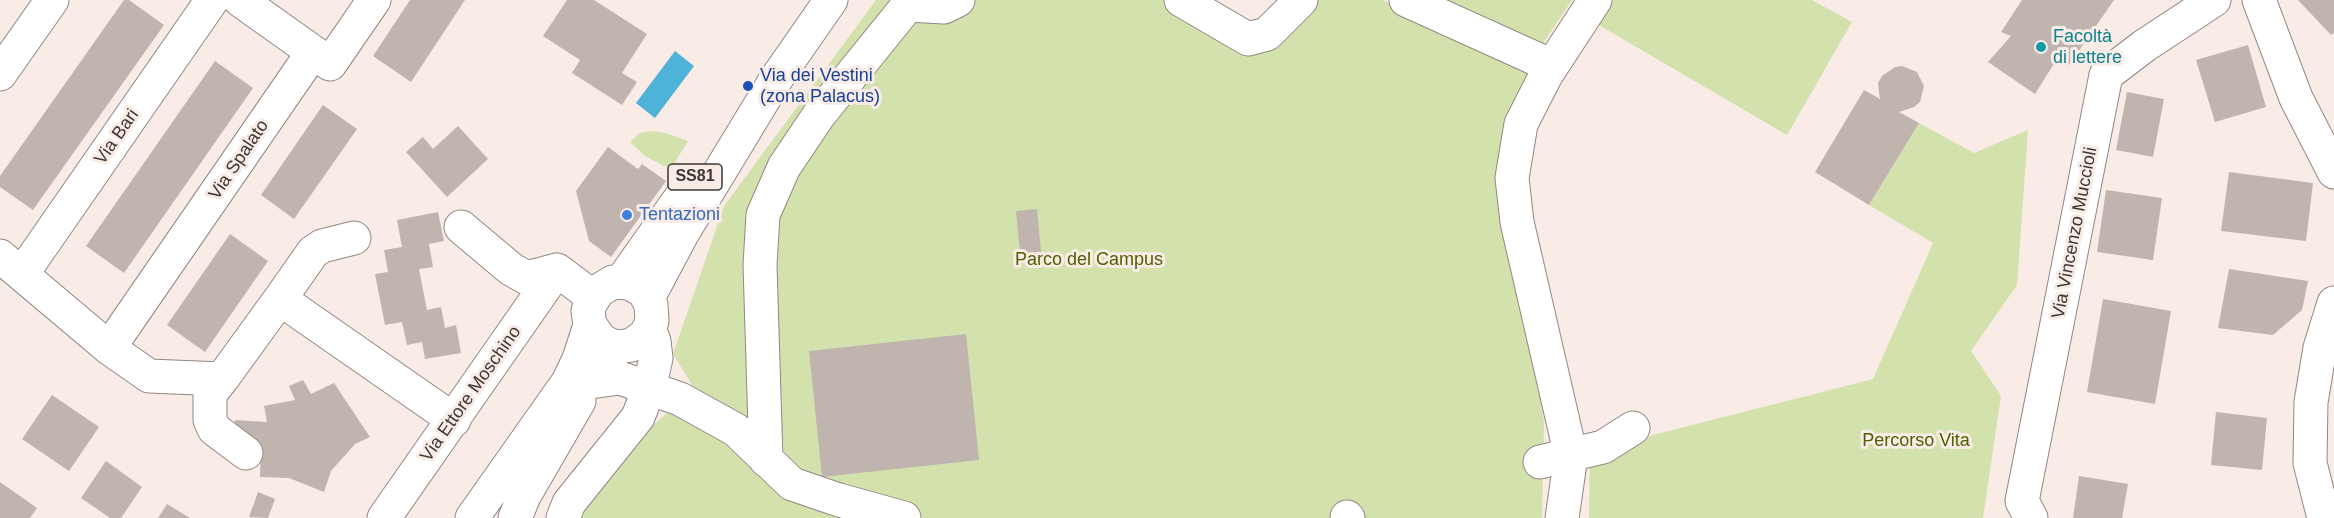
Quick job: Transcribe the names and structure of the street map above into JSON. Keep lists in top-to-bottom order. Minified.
{"streets":{"street":["Via Bari","Via Spalato","SS81","Via Vincenzo Muccioli","Via Ettore Moschino"]},"parks":["Parco del Campus","Percorso Vita"],"places":["Facoltà di lettere","Via dei Vestini (zona Palacus)","Tentazioni"]}
